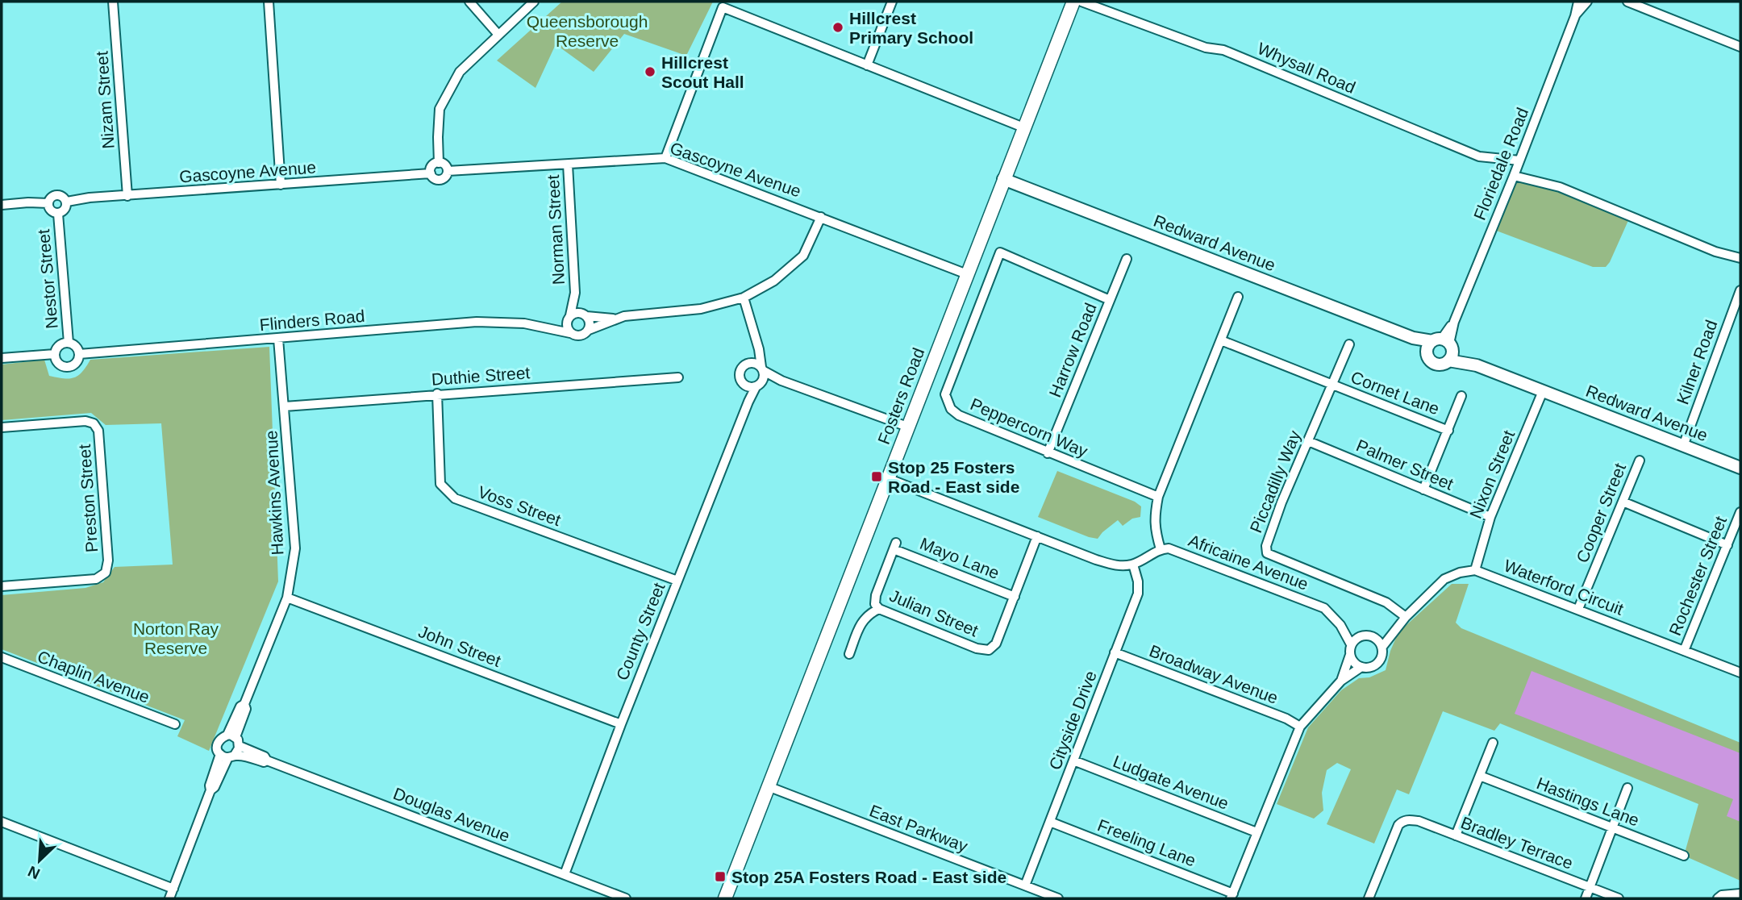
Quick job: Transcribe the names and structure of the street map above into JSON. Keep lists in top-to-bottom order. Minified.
{"streets":{"main road":["Fosters Road"],"street":["Whysall Road","Nizam Street","Floriedale Road","Gascoyne Avenue","Norman Street","Redward Avenue","Nestor Street","Flinders Road","Harrow Road","Kilner Road","Duthie Street","Cornet Lane","Peppercorn Way","Palmer Street","Nixon Street","Piccadilly Way","Hawkins Avenue","Preston Street","Voss Street","Cooper Street","Mayo Lane","Africaine Avenue","Rochester Street","Waterford Circuit","Julian Street","County Street","John Street","Broadway Avenue","Chaplin Avenue","Cityside Drive","Ludgate Avenue","Hastings Lane","Douglas Avenue","East Parkway","Freeling Lane","Bradley Terrace"]},"crossings":[["Whysall Road","Floriedale Road"],["Nizam Street","Gascoyne Avenue"],["Floriedale Road","Redward Avenue"],["Gascoyne Avenue","Norman Street"],["Gascoyne Avenue","Nestor Street"],["Gascoyne Avenue","Fosters Road"],["Norman Street","Flinders Road"],["Redward Avenue","Kilner Road"],["Redward Avenue","Fosters Road"],["Redward Avenue","Nixon Street"],["Nestor Street","Flinders Road"],["Flinders Road","Hawkins Avenue"],["Harrow Road","Peppercorn Way"],["Duthie Street","Hawkins Avenue"],["Duthie Street","Voss Street"],["Cornet Lane","Piccadilly Way"],["Fosters Road","East Parkway"],["Palmer Street","Nixon Street"],["Palmer Street","Piccadilly Way"],["Nixon Street","Waterford Circuit"],["Hawkins Avenue","John Street"],["Hawkins Avenue","Douglas Avenue"],["Voss Street","County Street"],["Cooper Street","Waterford Circuit"],["Mayo Lane","Julian Street"],["Africaine Avenue","Cityside Drive"],["Rochester Street","Waterford Circuit"],["County Street","John Street"],["County Street","Douglas Avenue"],["Broadway Avenue","Cityside Drive"],["Cityside Drive","Ludgate Avenue"],["Cityside Drive","East Parkway"],["Cityside Drive","Freeling Lane"]],"parks":["Queensborough Reserve","Norton Ray Reserve"],"places":{"other":["Hillcrest Primary School","Hillcrest Scout Hall"],"transit":["Stop 25 Fosters Road - East side","Stop 25A Fosters Road - East side"]},"north":"bottom left"}
